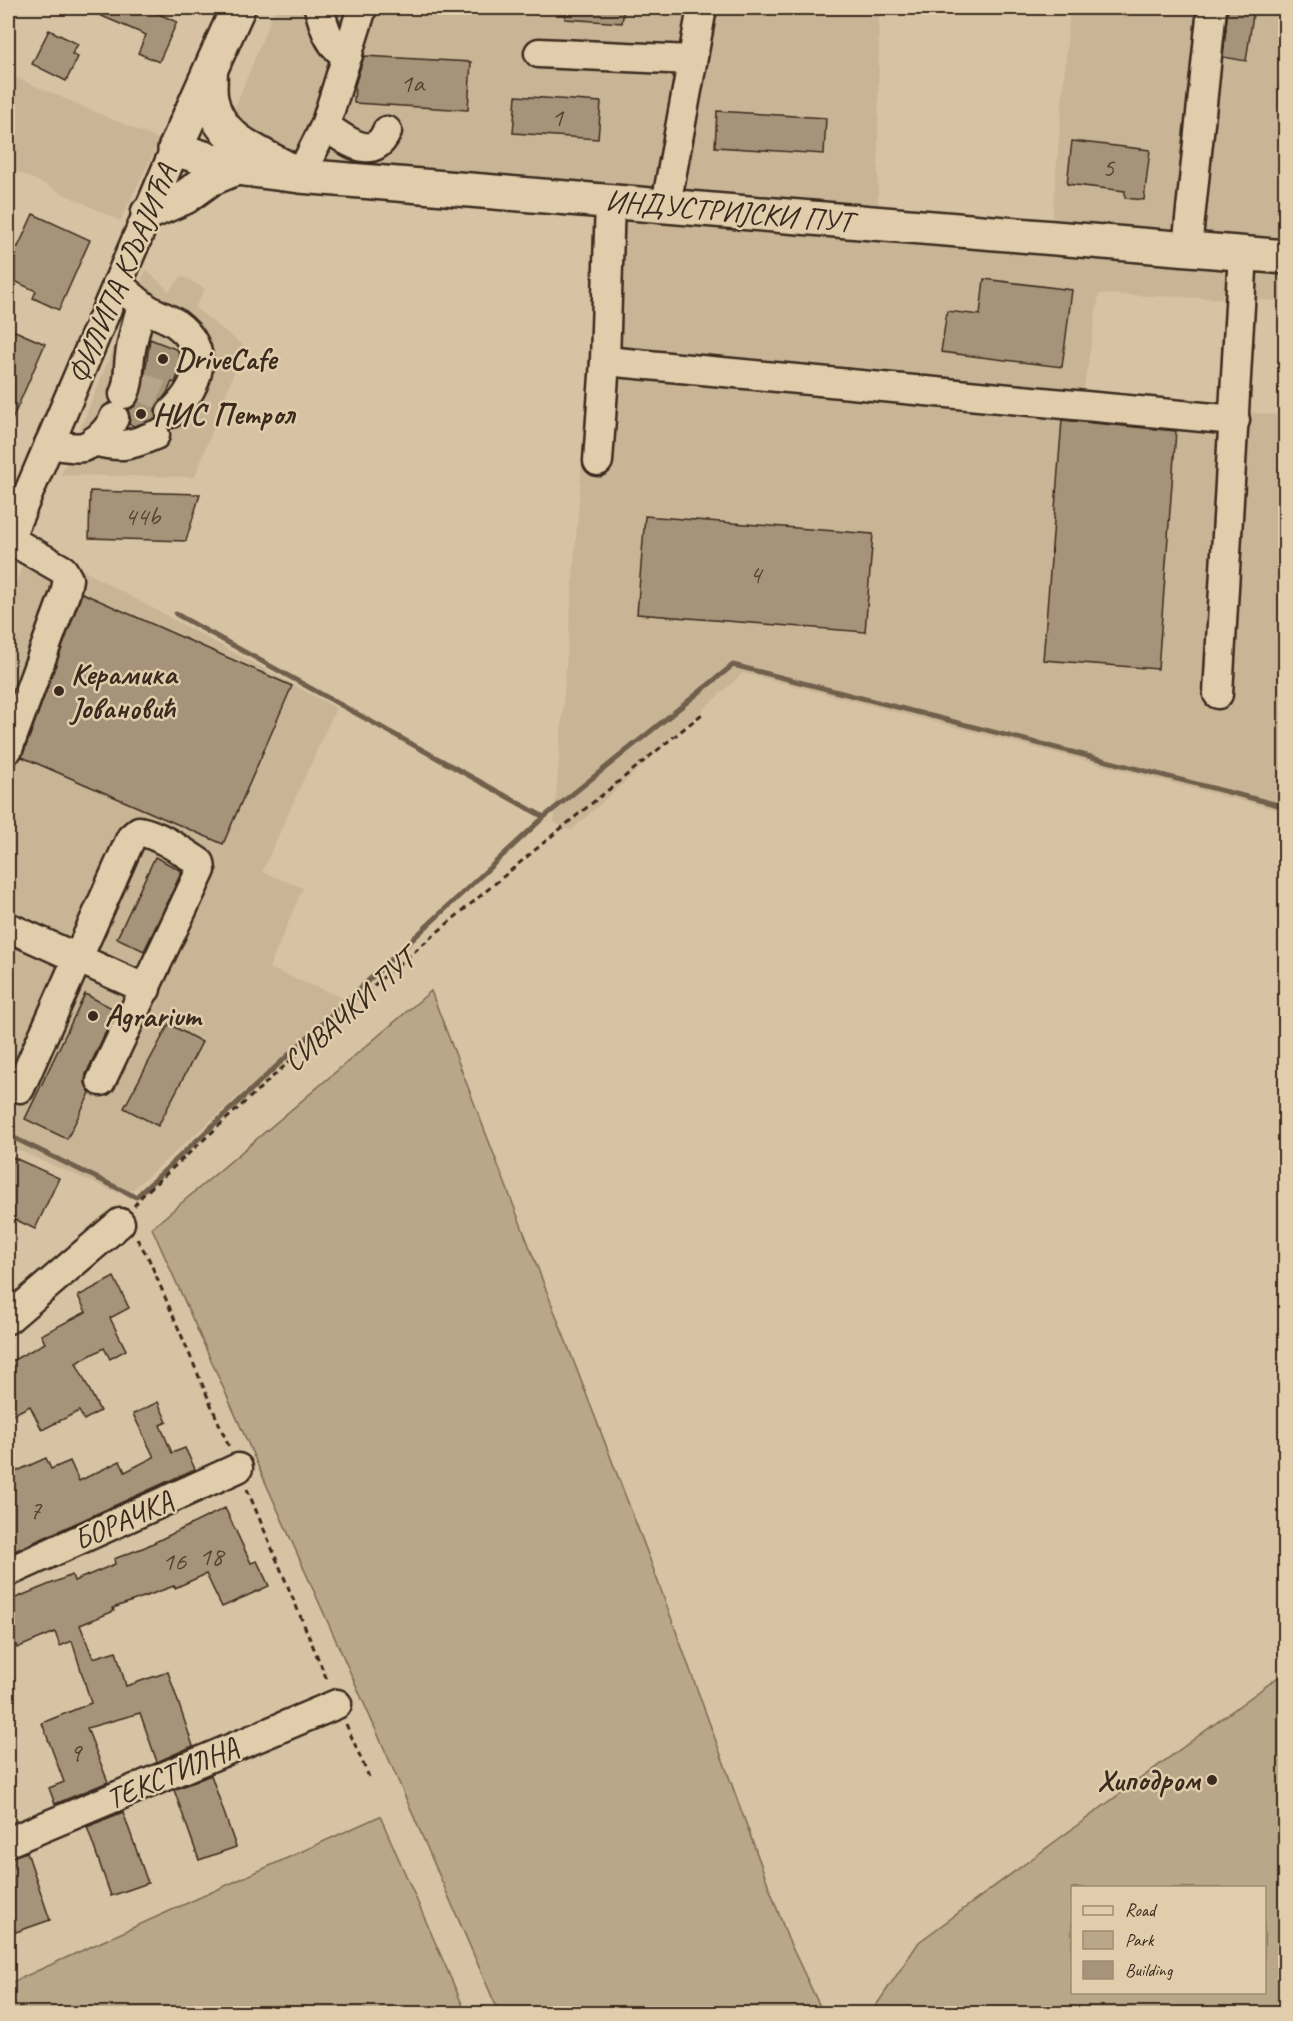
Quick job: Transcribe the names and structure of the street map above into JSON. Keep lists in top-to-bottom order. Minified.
{"streets":{"main road":["ИНДУСТРИЈСКИ ПУТ","ФИЛИПА КЉАЈИЋА"],"street":["БОРАЧКА","ТЕКСТИЛНА"],"path":["СИВАЧКИ ПУТ"]},"crossings":[["ИНДУСТРИЈСКИ ПУТ","ФИЛИПА КЉАЈИЋА"]],"places":["DriveCafe","НИС Петрол","Керамика Јовановић","Agrarium","Хиподром"],"house_numbers":["1a","1","5","44b","4","7","18","16","9"],"legend":["Road","Park","Building"]}
